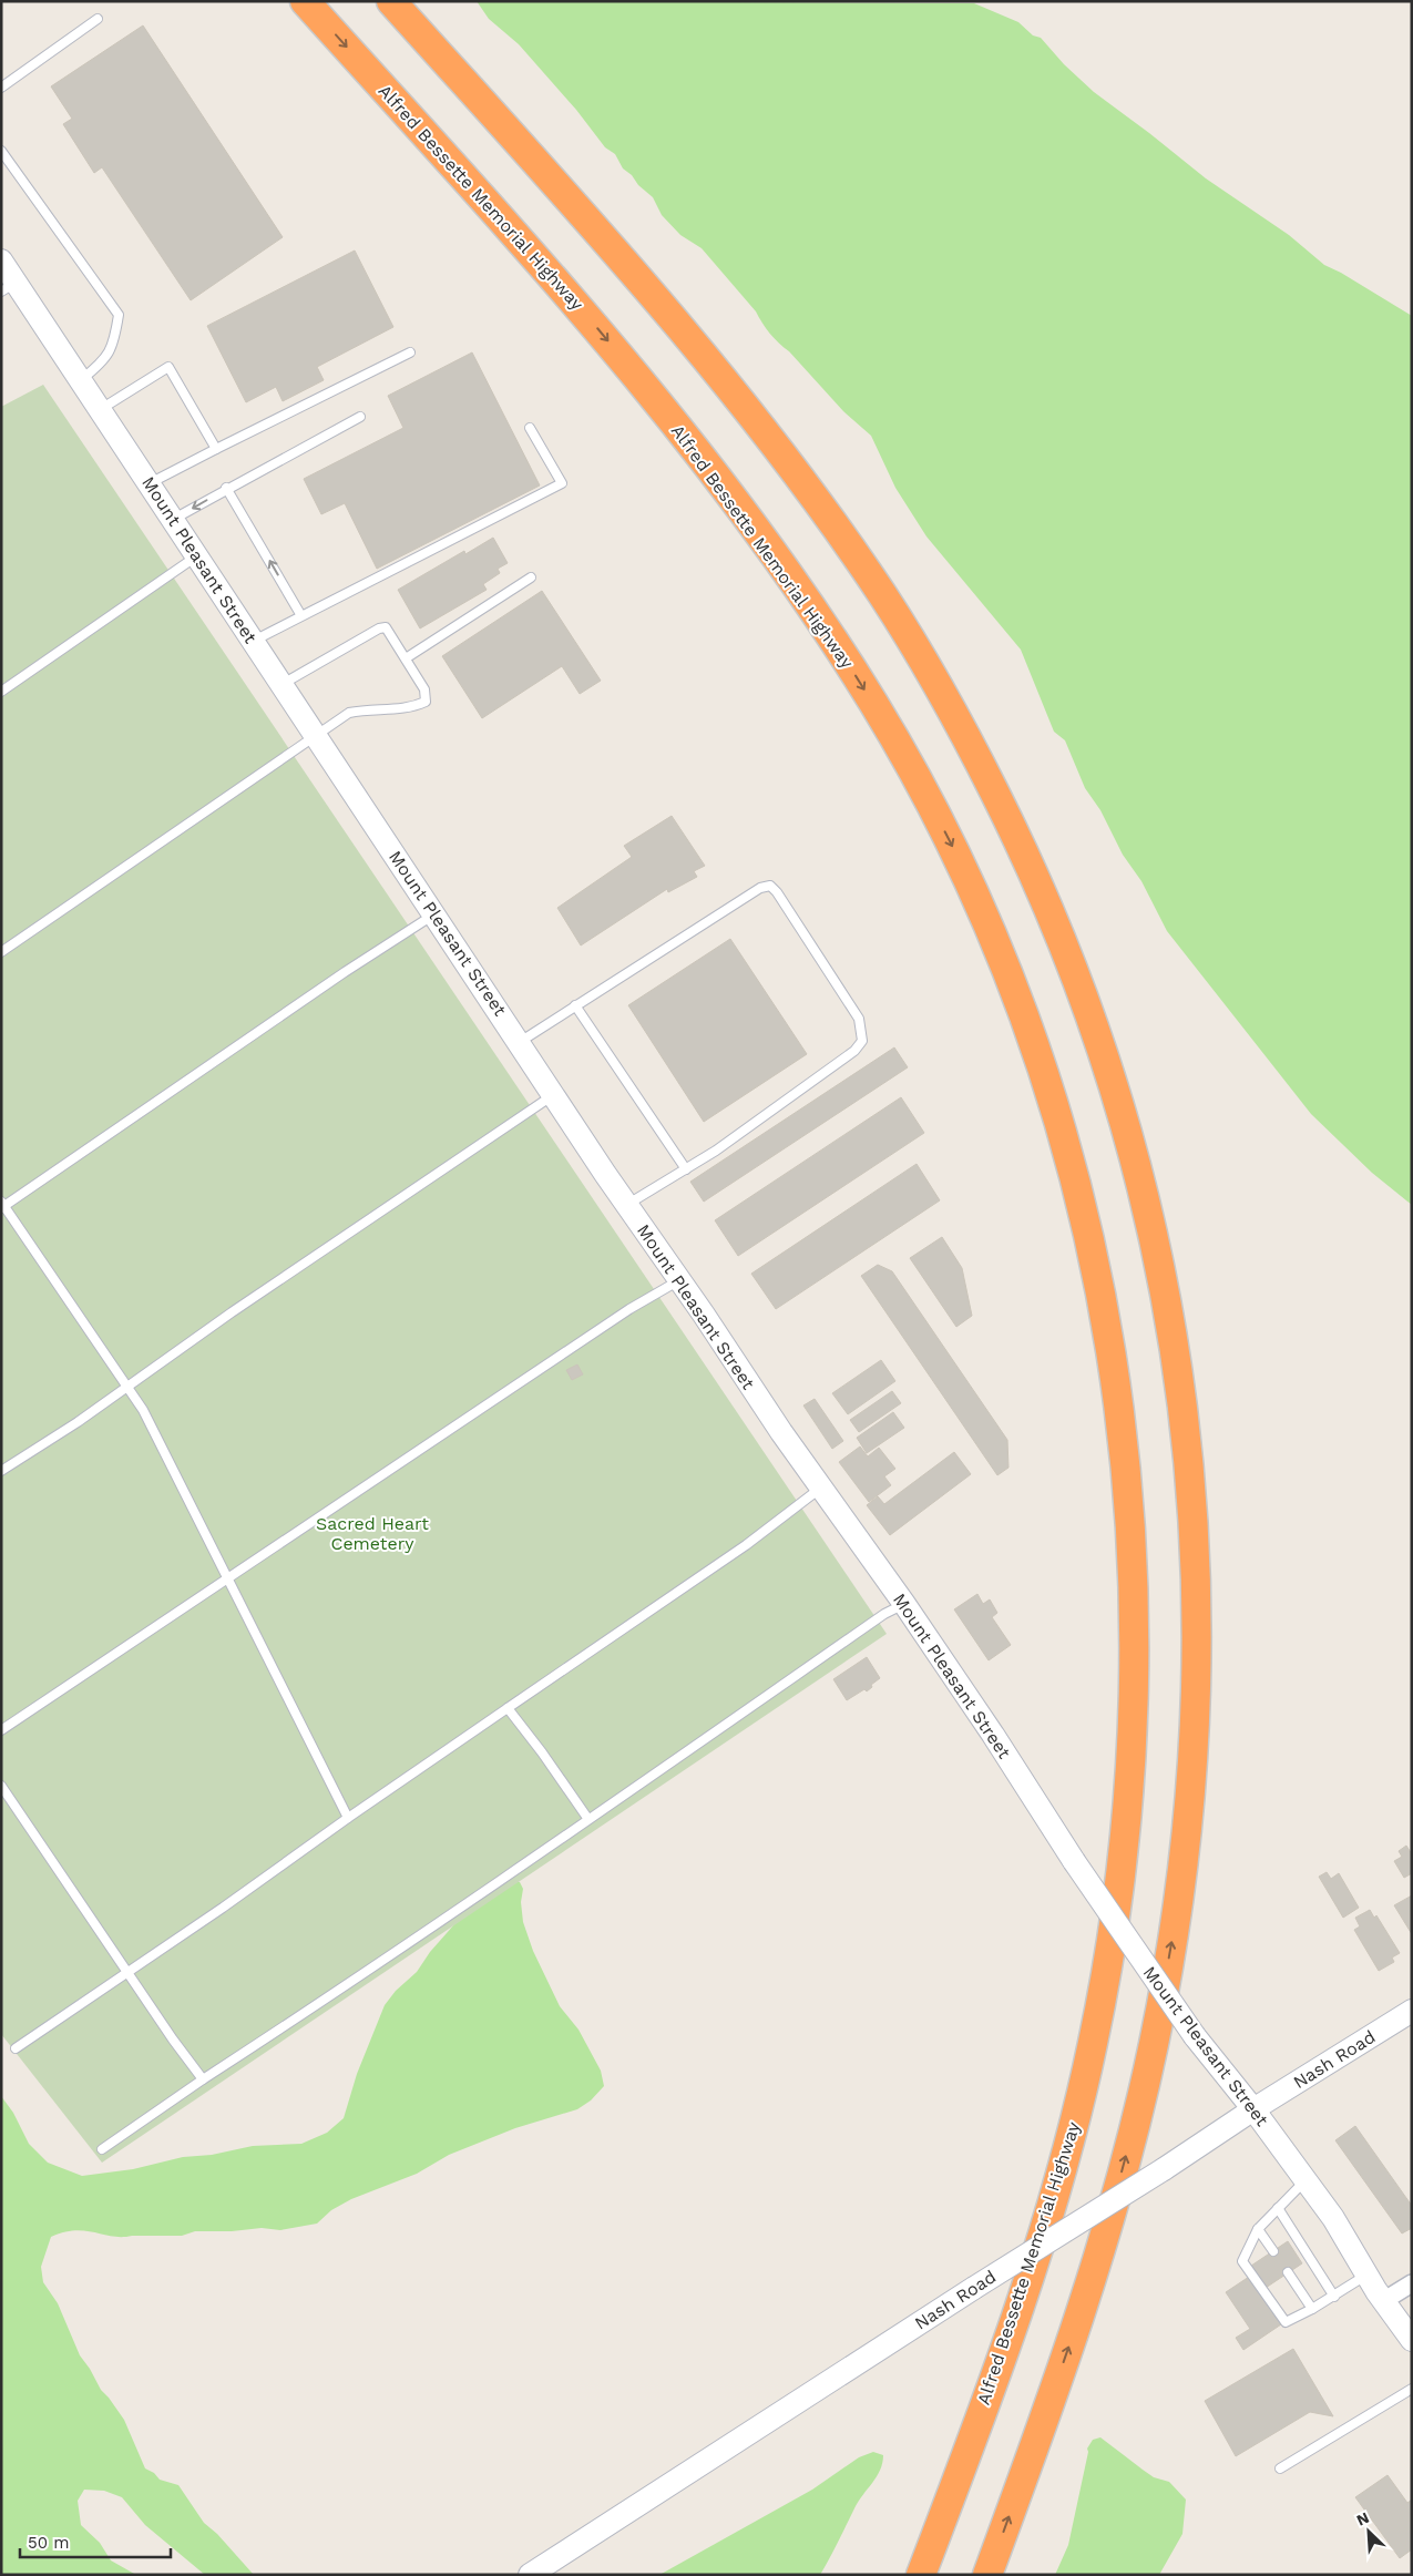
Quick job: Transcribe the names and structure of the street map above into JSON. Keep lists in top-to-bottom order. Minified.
{"streets":{"highway":["Alfred Bessette Memorial Highway"],"main road":["Mount Pleasant Street","Nash Road"]},"crossings":[["Mount Pleasant Street","Nash Road"]],"parks":["Sacred Heart Cemetery"],"scale_bar":"50 m","north":"top left"}
